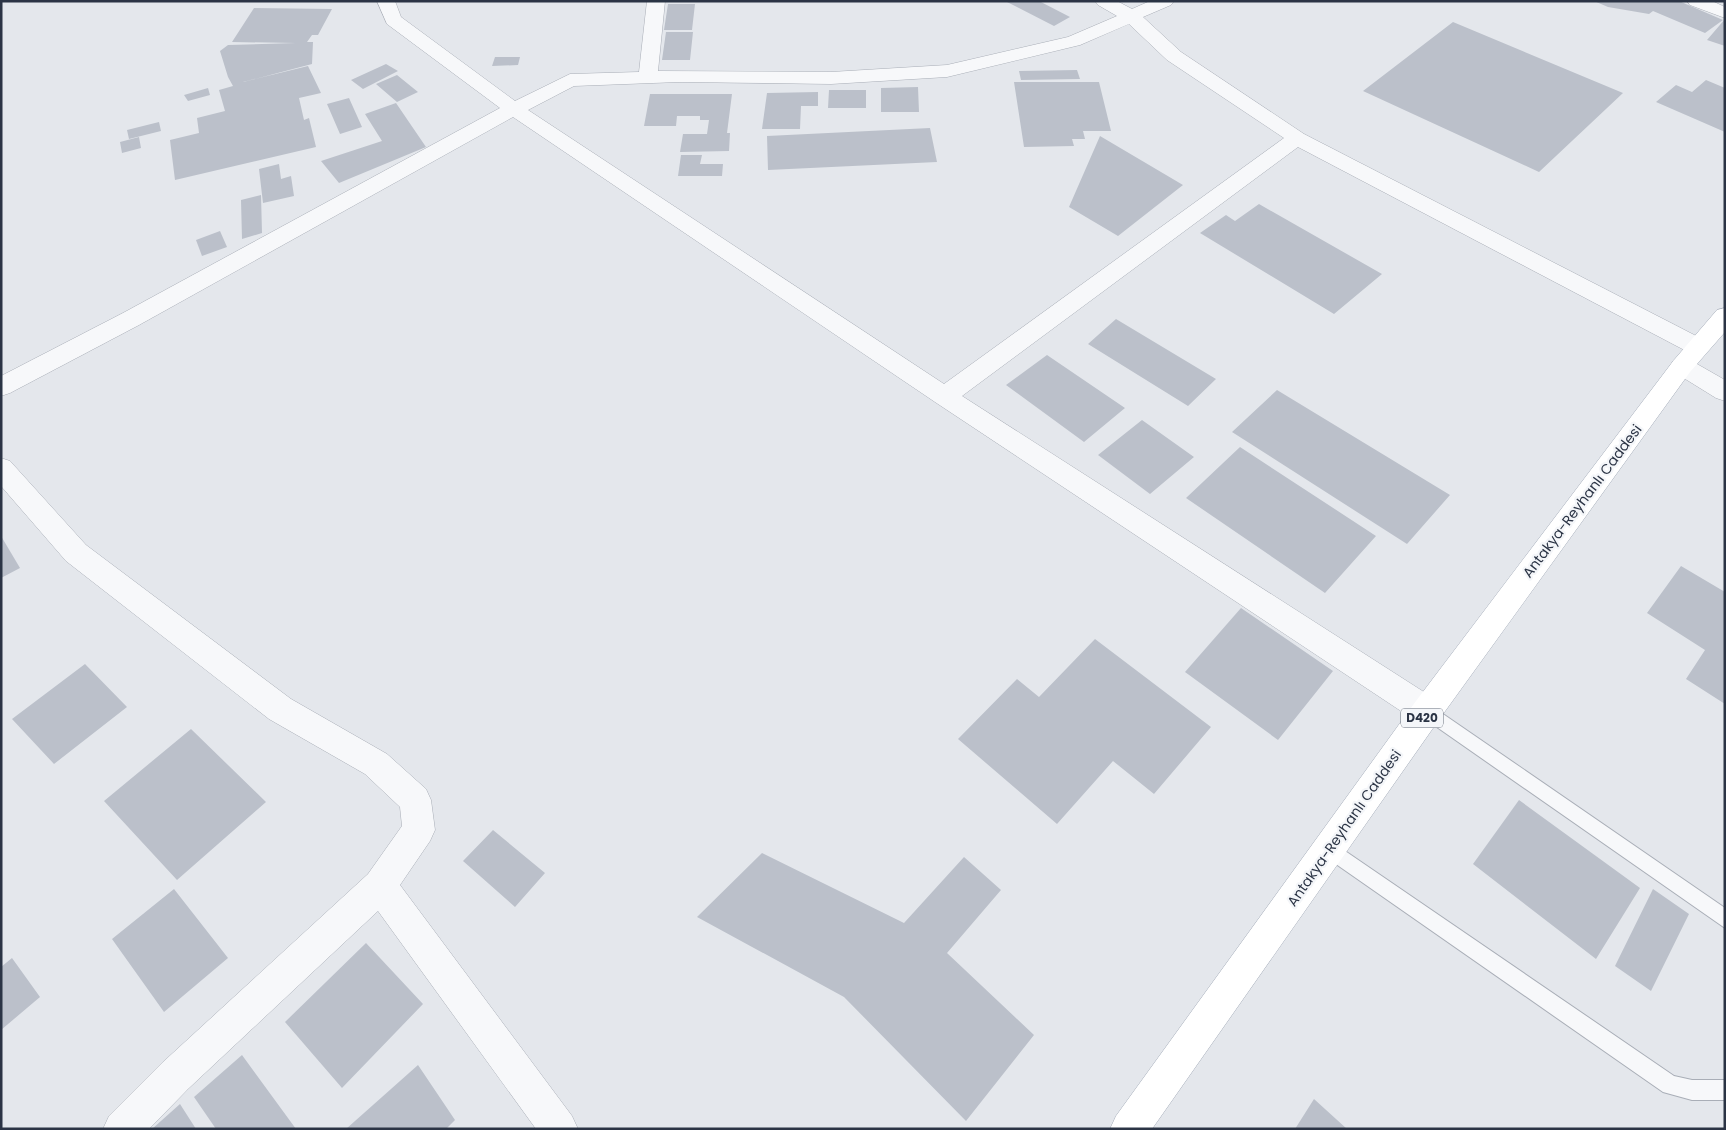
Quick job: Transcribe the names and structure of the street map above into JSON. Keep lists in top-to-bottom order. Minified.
{"streets":{"main road":["Antakya-Reyhanlı Caddesi","D420"]}}
